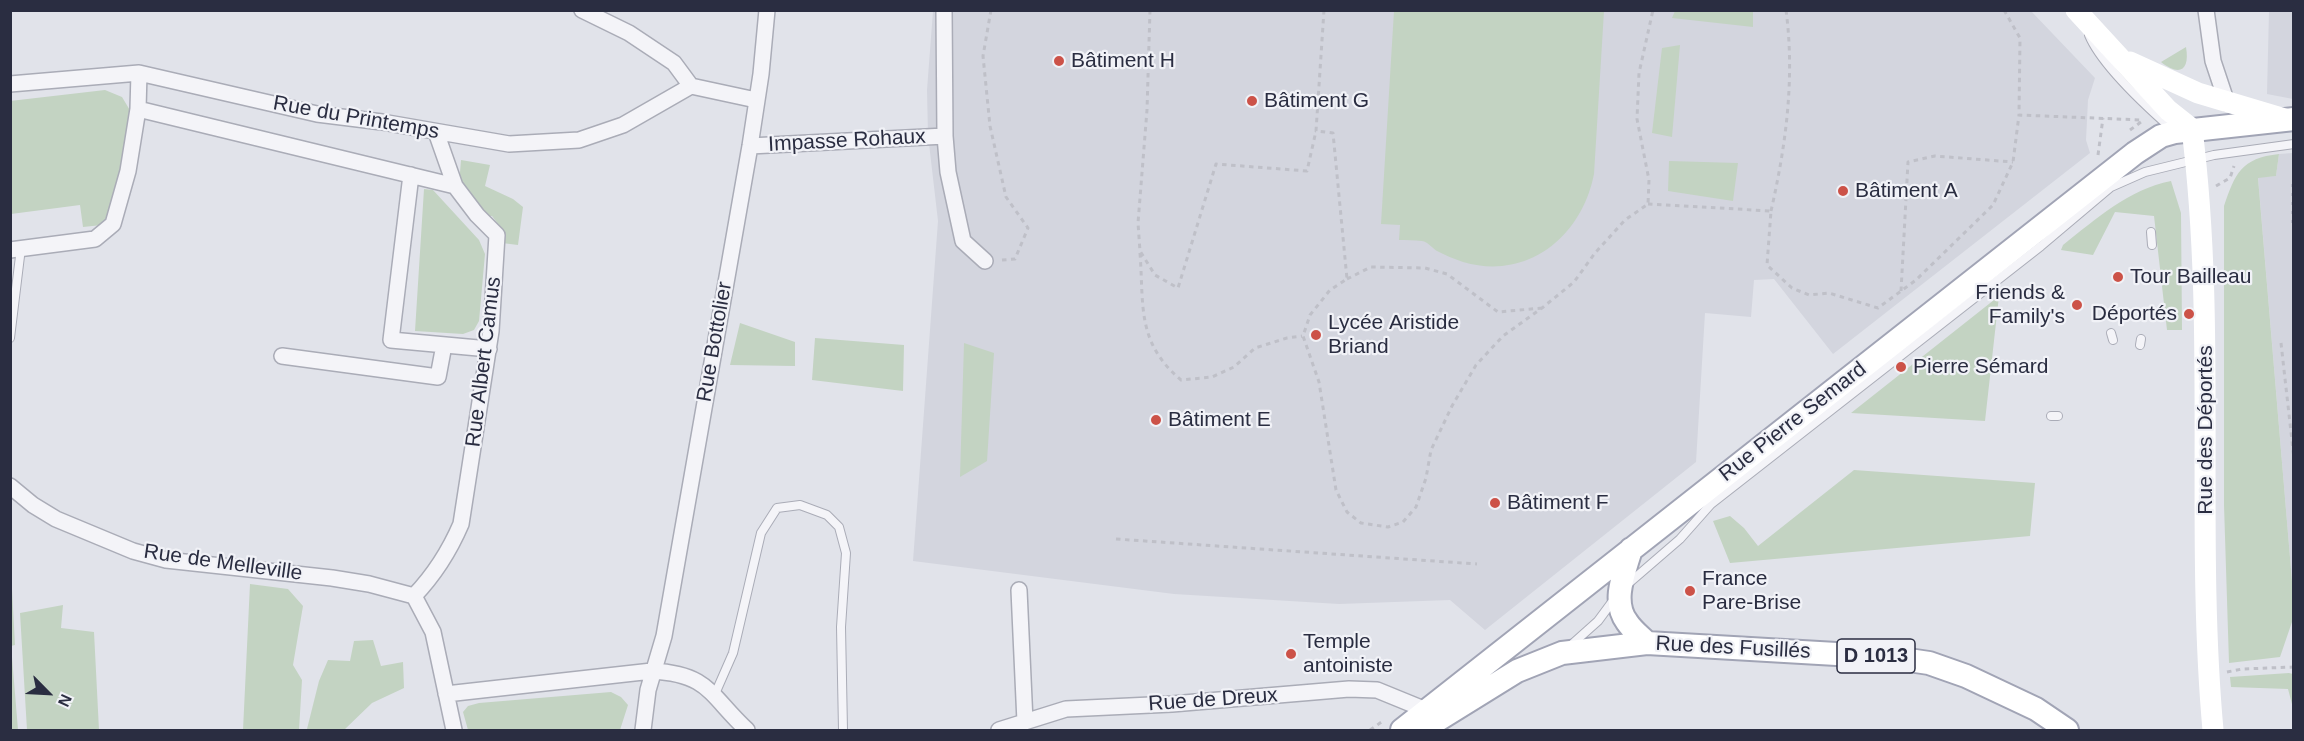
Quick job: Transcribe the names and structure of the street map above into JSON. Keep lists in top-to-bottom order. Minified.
{"streets":{"main road":["Rue Pierre Semard","Rue des Déportés","Rue des Fusillés","D 1013"],"street":["Rue du Printemps","Impasse Rohaux","Rue Bottolier","Rue Albert Camus","Rue de Melleville","Rue de Dreux"]},"crossings":[["Rue du Printemps","Rue Albert Camus"],["Impasse Rohaux","Rue Bottolier"],["Rue Albert Camus","Rue de Melleville"],["Rue Pierre Semard","Rue des Déportés"],["Rue Pierre Semard","Rue des Fusillés"],["Rue Pierre Semard","D 1013"],["Rue Pierre Semard","Rue de Dreux"],["Rue des Déportés","D 1013"]],"places":["Bâtiment H","Bâtiment G","Bâtiment A","Tour Bailleau","Friends & Family's","Déportés","Lycée Aristide Briand","Pierre Sémard","Bâtiment E","Bâtiment F","France Pare-Brise","Temple antoiniste"],"north":"bottom right"}
